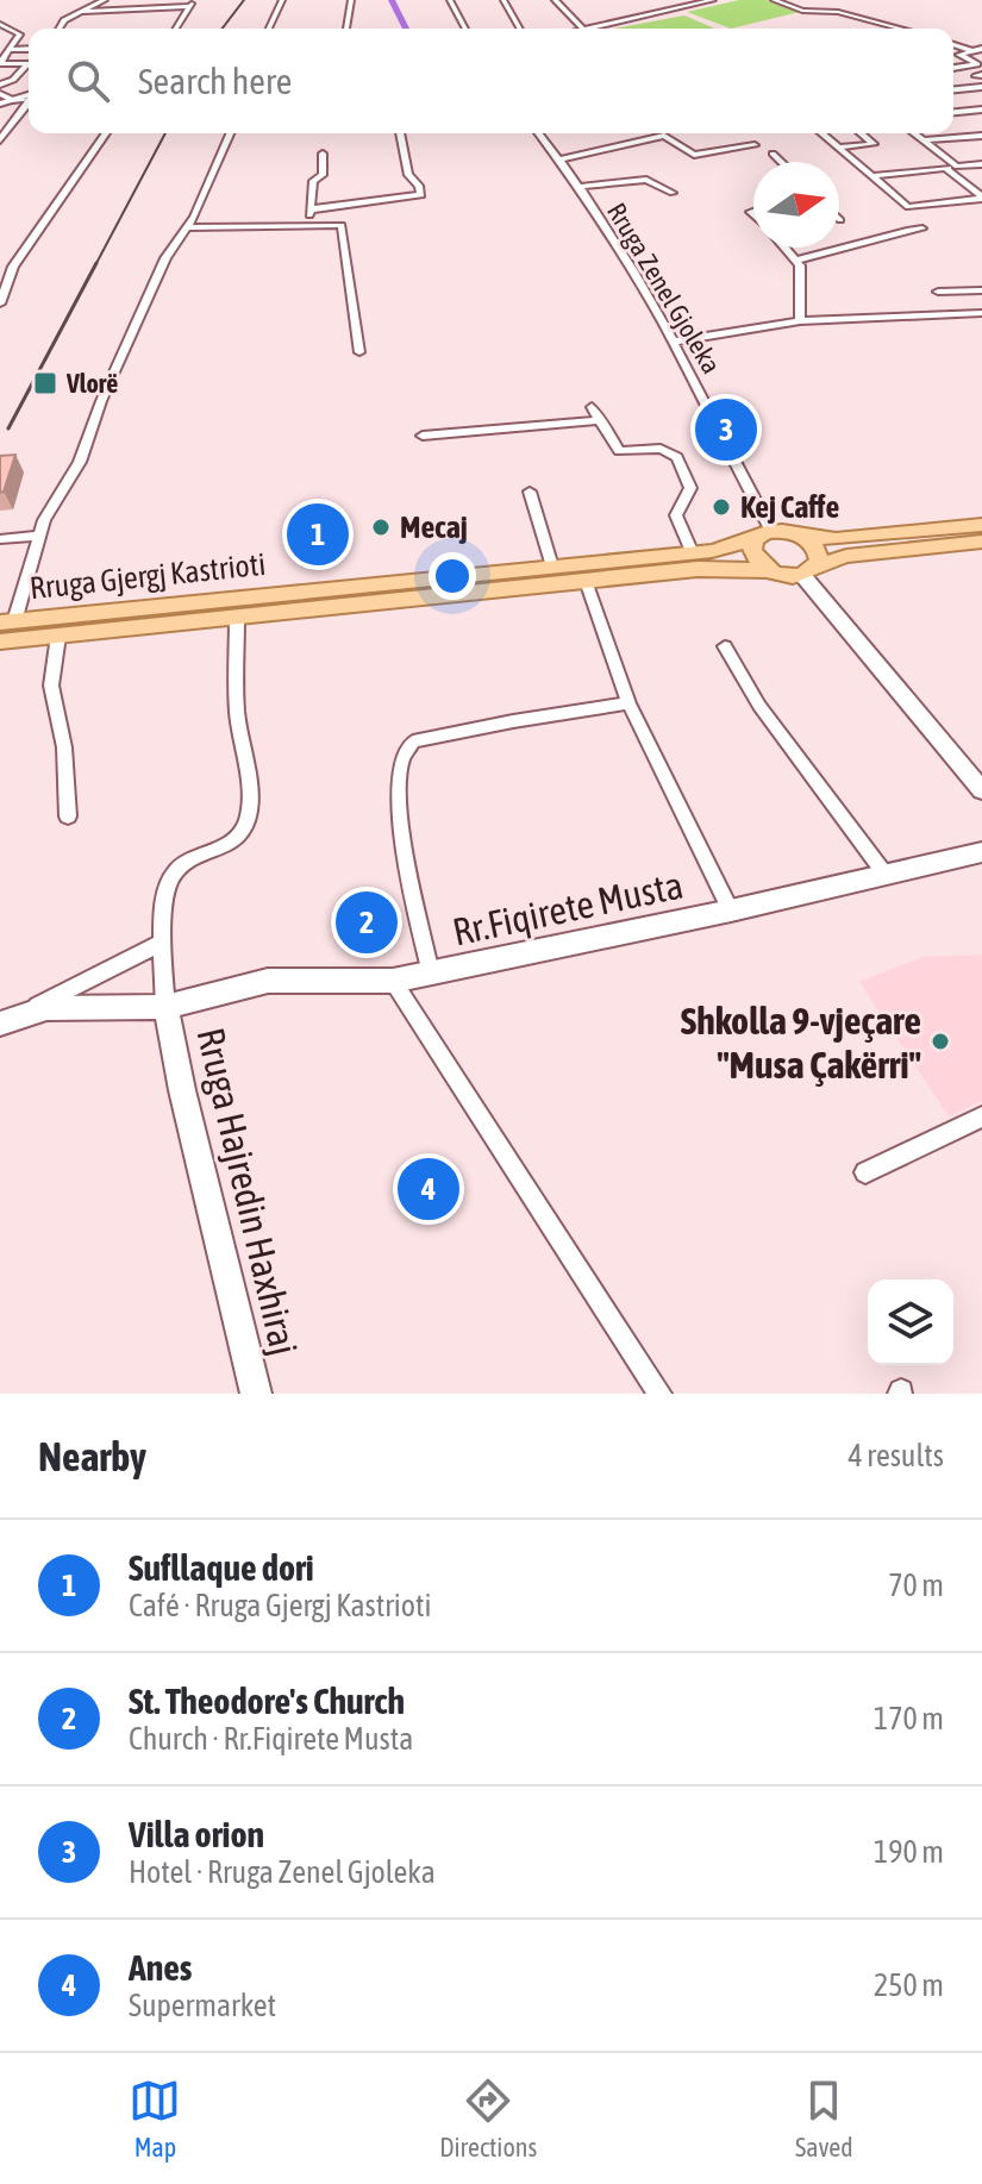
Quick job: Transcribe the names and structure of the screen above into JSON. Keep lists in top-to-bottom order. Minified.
{"streets":{"main road":["Rruga Gjergj Kastrioti"],"street":["Rruga Zenel Gjoleka","Rr.Fiqirete Musta","Rruga Hajredin Haxhiraj"]},"crossings":[["Rruga Zenel Gjoleka","Rruga Gjergj Kastrioti"],["Rr.Fiqirete Musta","Rruga Hajredin Haxhiraj"]],"places":{"transit":["Vlorë"],"other":["Kej Caffe","Mecaj","Shkolla 9-vjeçare \"Musa Çakërri\""]},"north":"right","page":{"search":"Search here","pins":["3","1","2","4"],"heading":["Nearby","4 results"],"list":[{"mark":"1","name":"Sufllaque dori","note":"Café · Rruga Gjergj Kastrioti","value":"70 m"},{"mark":"2","name":"St. Theodore's Church","note":"Church · Rr.Fiqirete Musta","value":"170 m"},{"mark":"3","name":"Villa orion","note":"Hotel · Rruga Zenel Gjoleka","value":"190 m"},{"mark":"4","name":"Anes","note":"Supermarket","value":"250 m"}],"nav":["Map","Directions","Saved"]}}
